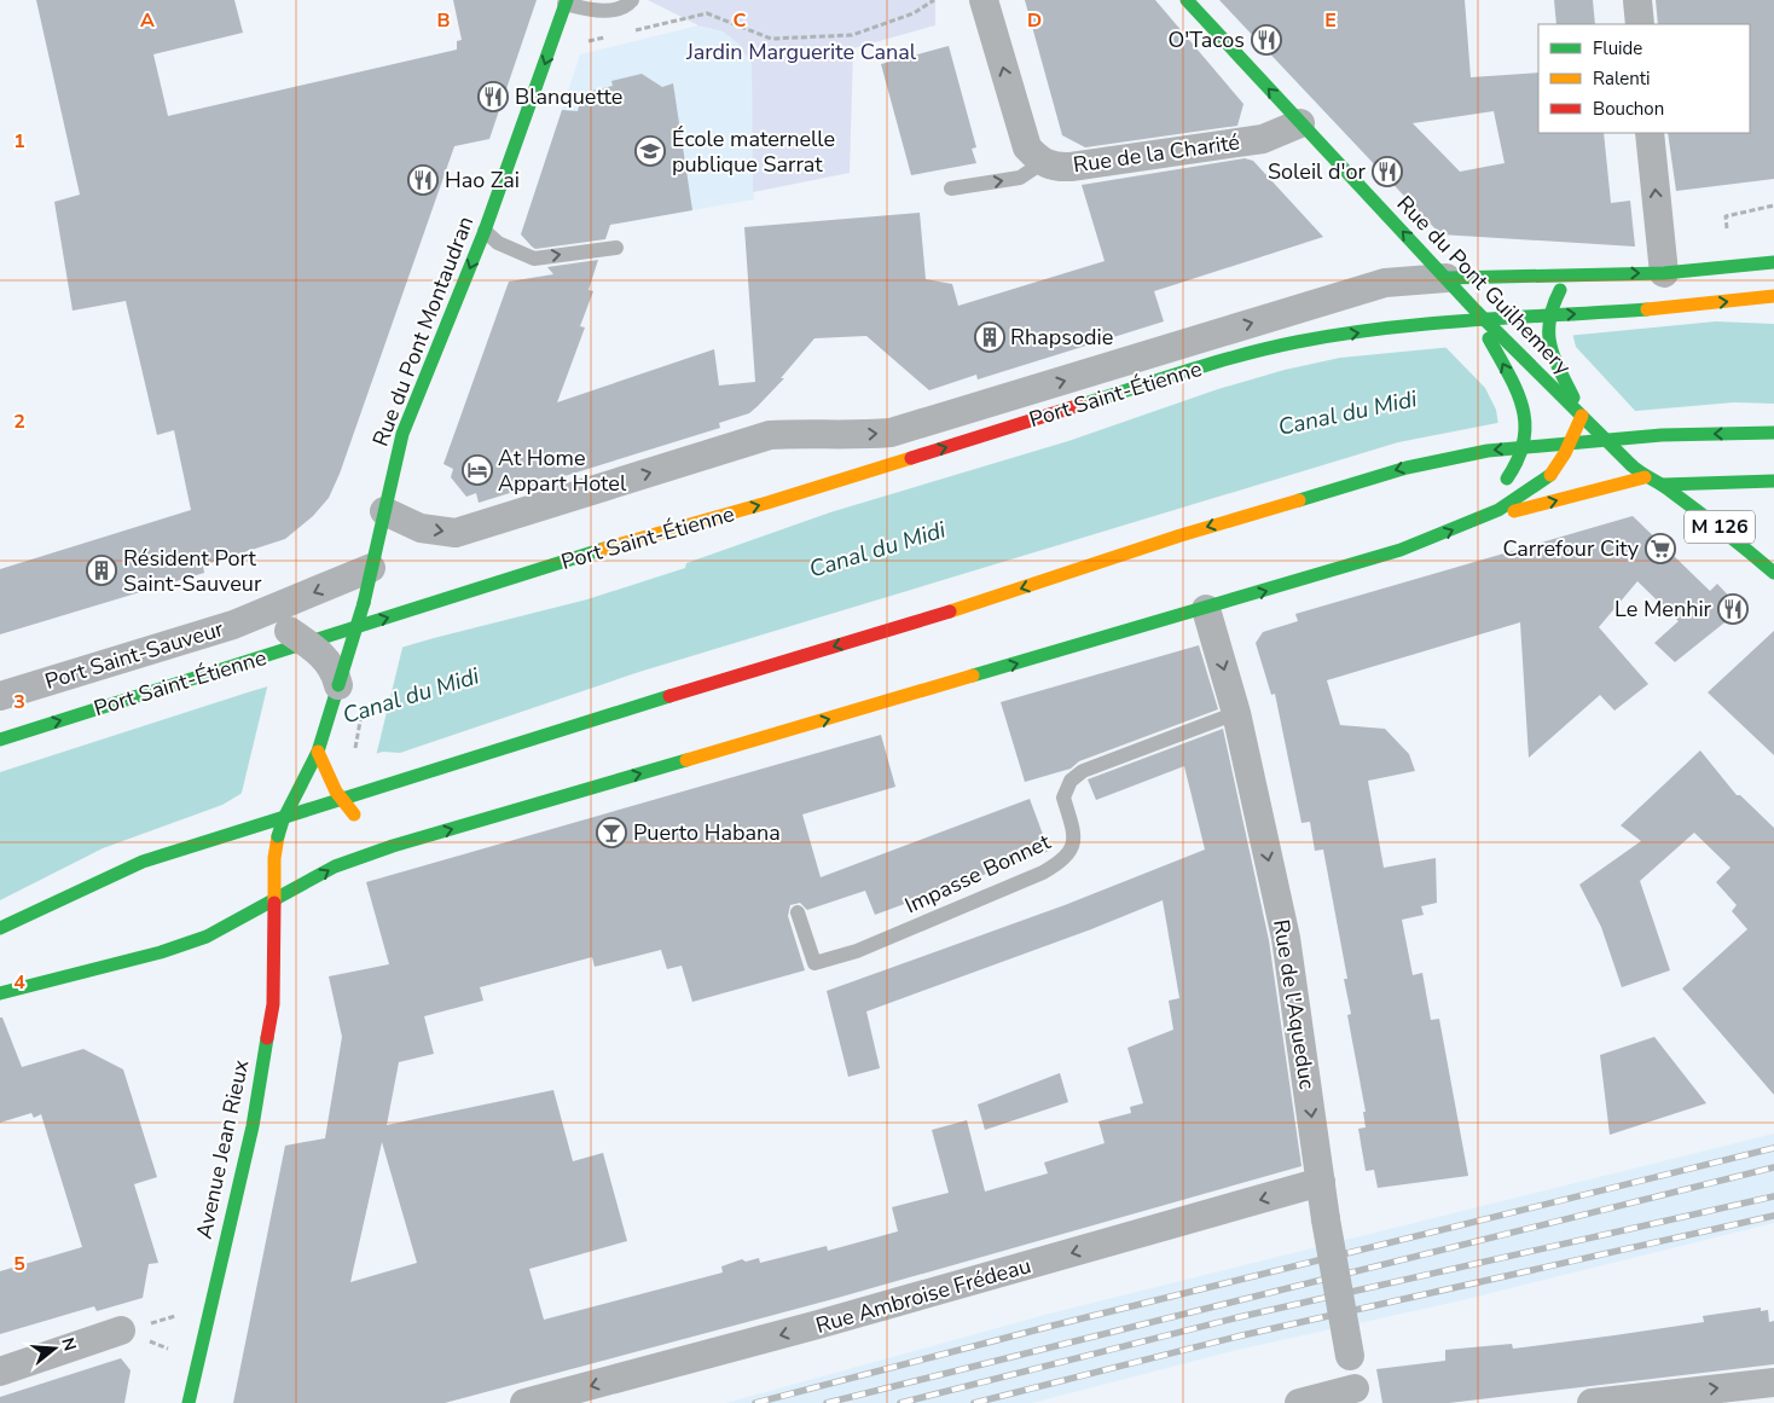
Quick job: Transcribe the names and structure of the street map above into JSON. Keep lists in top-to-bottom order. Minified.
{"streets":{"main road":["Rue du Pont Guilhemery","Rue du Pont Montaudran","Port Saint-Étienne","M 126","Avenue Jean Rieux"],"street":["Rue de la Charité","Port Saint-Sauveur","Rue de l'Aqueduc","Rue Ambroise Frédeau"],"lane":["Impasse Bonnet"]},"crossings":[["Rue de la Charité","Rue du Pont Guilhemery"],["Rue du Pont Guilhemery","Port Saint-Étienne"],["Rue du Pont Montaudran","Port Saint-Étienne"],["Rue du Pont Montaudran","Port Saint-Sauveur"],["Rue du Pont Montaudran","Avenue Jean Rieux"],["Impasse Bonnet","Rue de l'Aqueduc"],["Rue de l'Aqueduc","Rue Ambroise Frédeau"]],"one_way":["Rue de la Charité","Rue du Pont Guilhemery","Rue du Pont Montaudran","Port Saint-Étienne","Rue de l'Aqueduc","Rue Ambroise Frédeau"],"water":["Canal du Midi"],"parks":["Jardin Marguerite Canal"],"places":{"restaurant":["O'Tacos","Blanquette","Soleil d'or","Hao Zai","Le Menhir"],"school or university":["École maternelle publique Sarrat"],"building":["Rhapsodie","Résident Port Saint-Sauveur"],"hotel":["At Home Appart Hotel"],"supermarket":["Carrefour City"],"bar":["Puerto Habana"]},"legend":["Fluide","Ralenti","Bouchon"],"north":"right","grid":{"columns":["A","B","C","D","E"],"rows":["1","2","3","4","5"]}}
